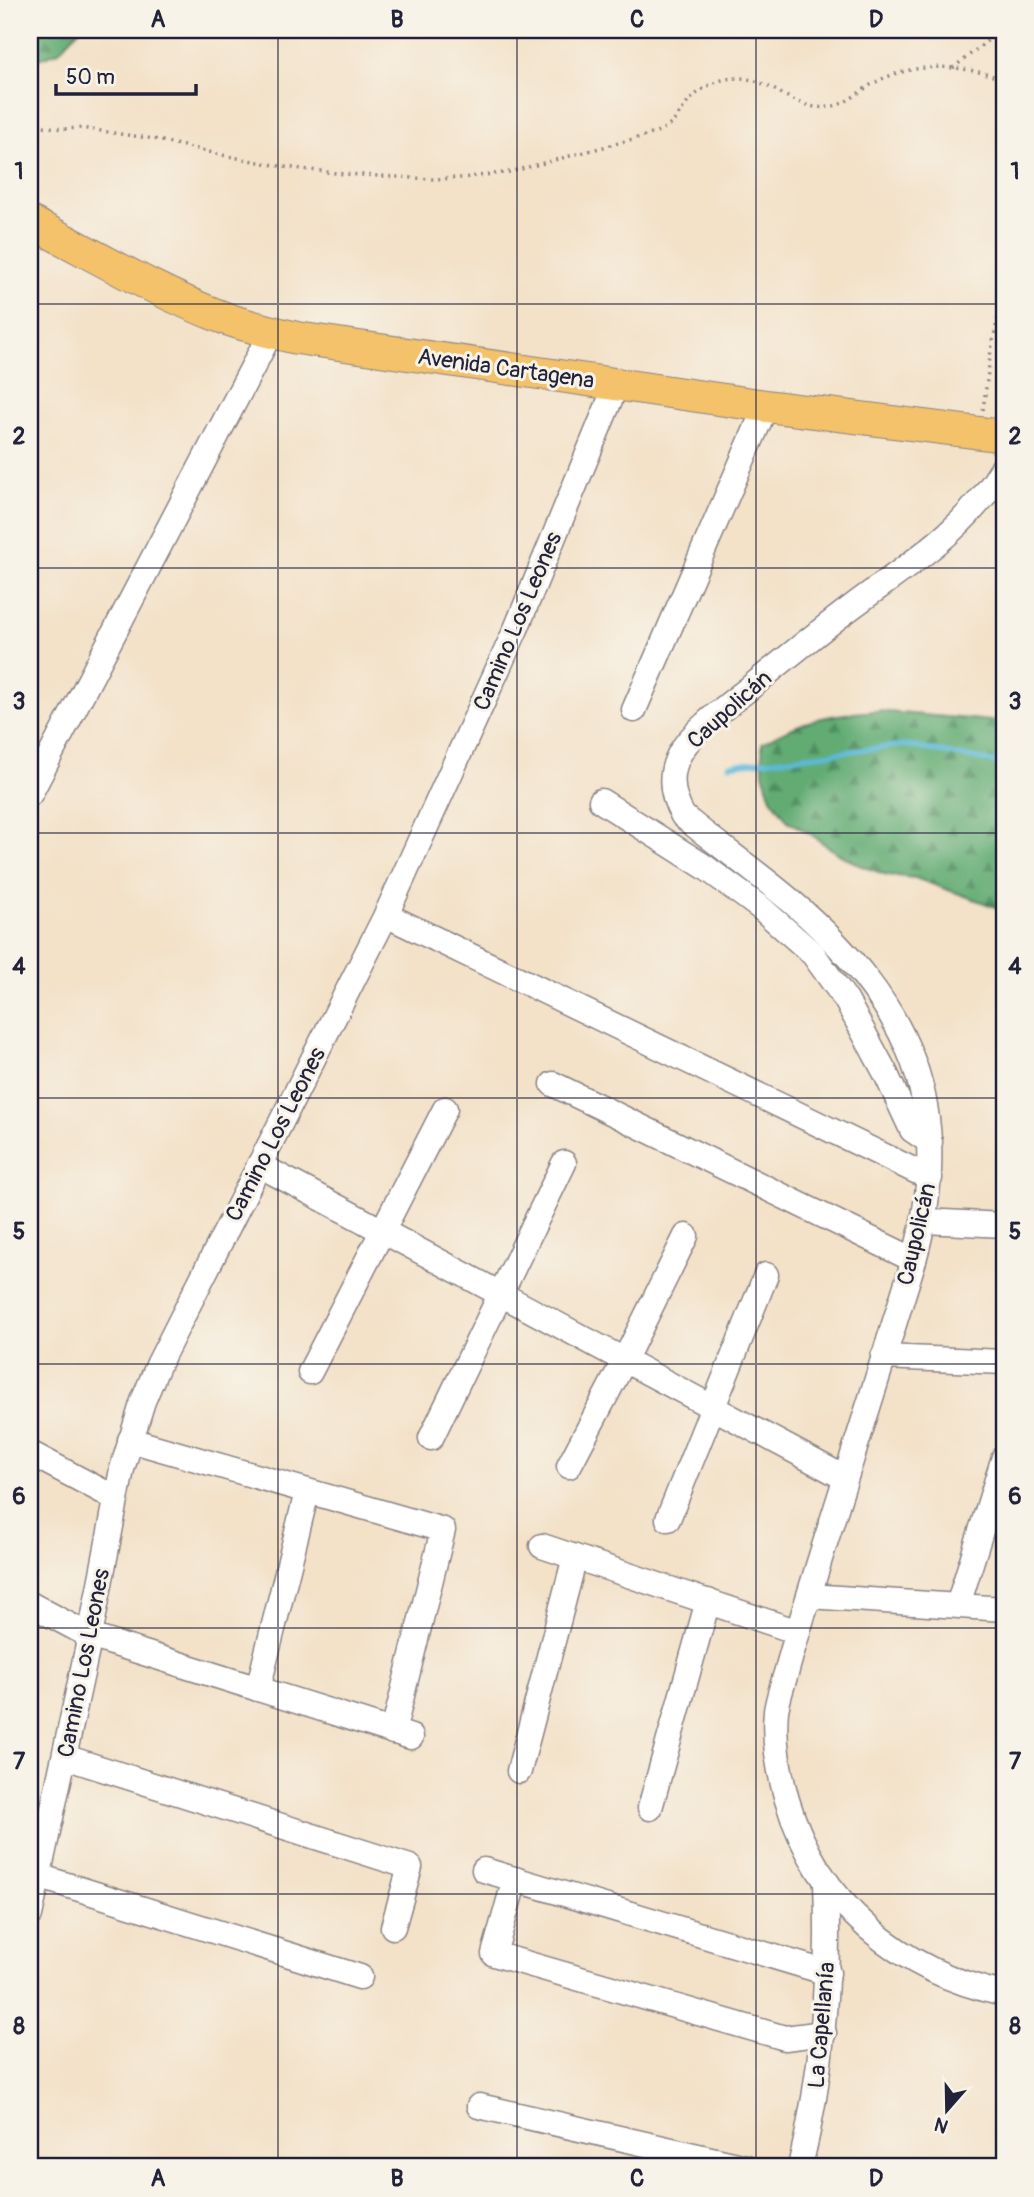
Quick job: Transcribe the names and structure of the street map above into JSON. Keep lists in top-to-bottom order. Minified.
{"streets":{"main road":["Avenida Cartagena"],"street":["Camino Los Leones","Caupolicán","La Capellanía"]},"crossings":[["Avenida Cartagena","Camino Los Leones"],["Caupolicán","La Capellanía"]],"scale_bar":"50 m","north":"bottom","grid":{"columns":["A","B","C","D"],"rows":["1","2","3","4","5","6","7","8"]}}
